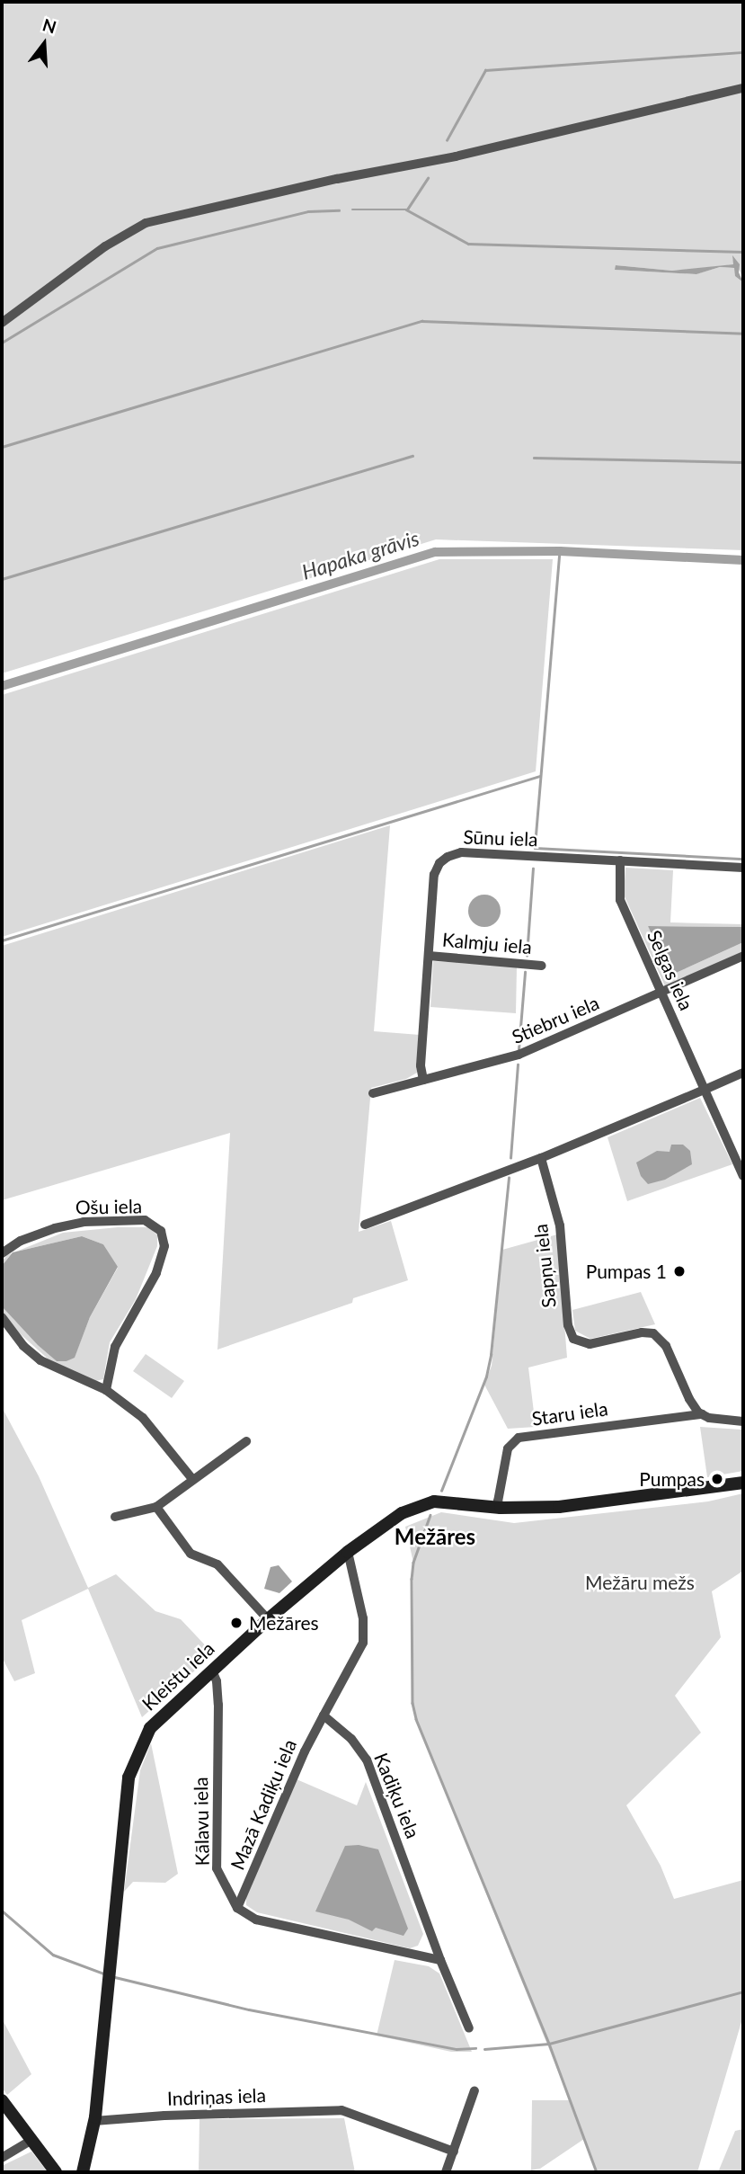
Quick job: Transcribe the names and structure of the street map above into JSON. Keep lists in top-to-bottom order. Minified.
{"streets":{"street":["Sūnu iela","Kalmju iela","Selgas iela","Stiebru iela","Ošu iela","Sapņu iela","Staru iela","Kleistu iela","Kadiķu iela","Mazā Kadiķu iela","Kālavu iela","Indriņas iela"]},"crossings":[["Sūnu iela","Kalmju iela"],["Sūnu iela","Selgas iela"],["Sūnu iela","Stiebru iela"],["Selgas iela","Stiebru iela"],["Sapņu iela","Staru iela"],["Staru iela","Kleistu iela"],["Kleistu iela","Kālavu iela"],["Kleistu iela","Indriņas iela"],["Kadiķu iela","Mazā Kadiķu iela"],["Mazā Kadiķu iela","Kālavu iela"]],"districts":["Mežāres"],"water":["Hapaka grāvis"],"parks":["Mežāru mežs"],"places":["Pumpas 1","Pumpas","Mežāres"],"north":"top"}
